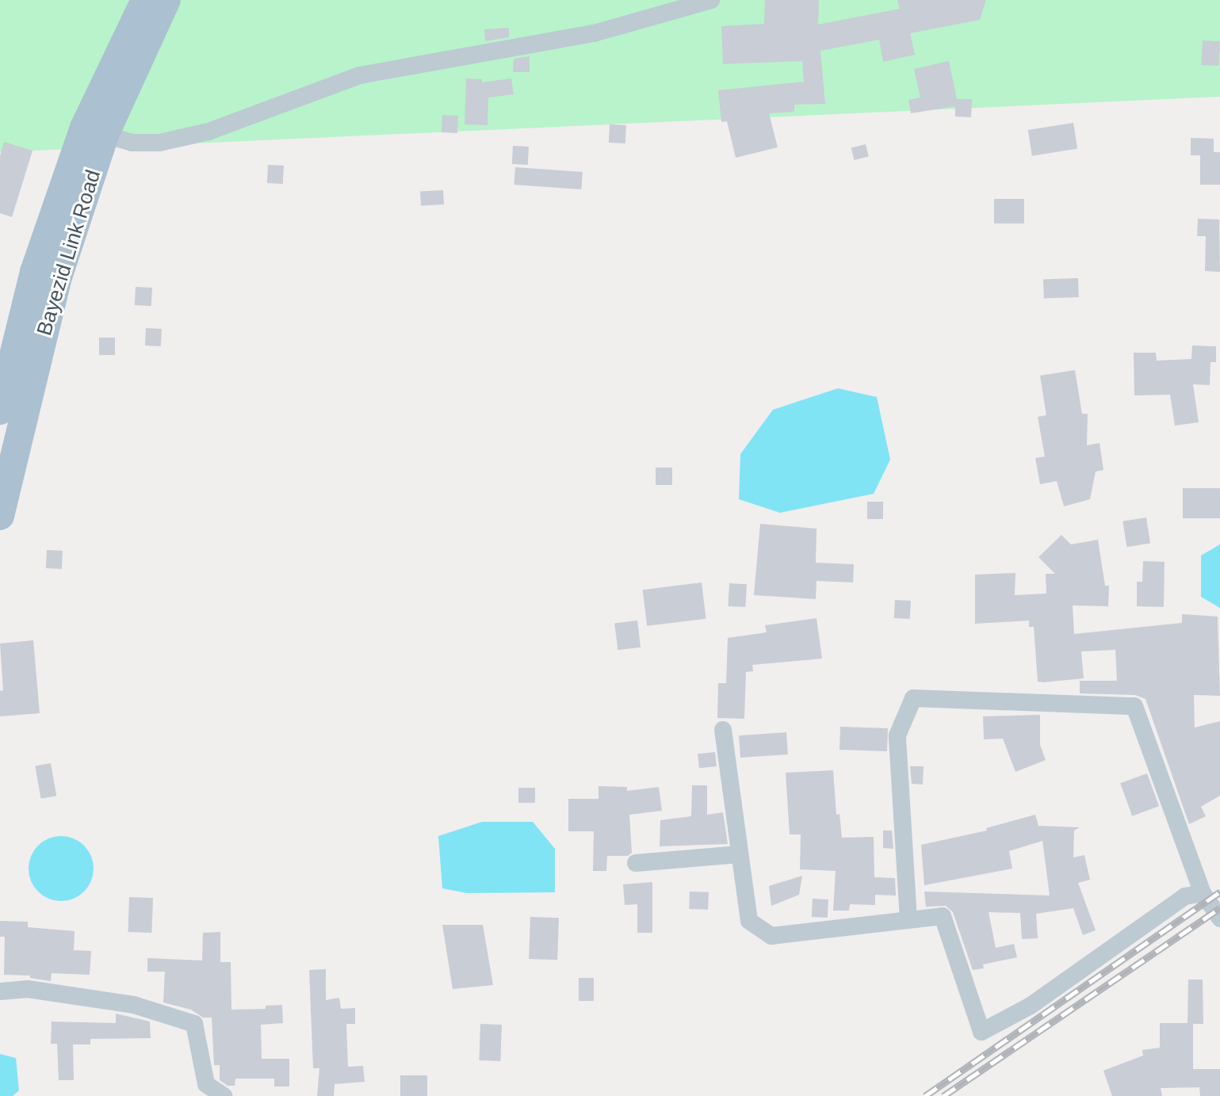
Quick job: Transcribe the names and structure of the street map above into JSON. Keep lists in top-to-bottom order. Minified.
{"streets":{"main road":["Bayezid Link Road"]}}
